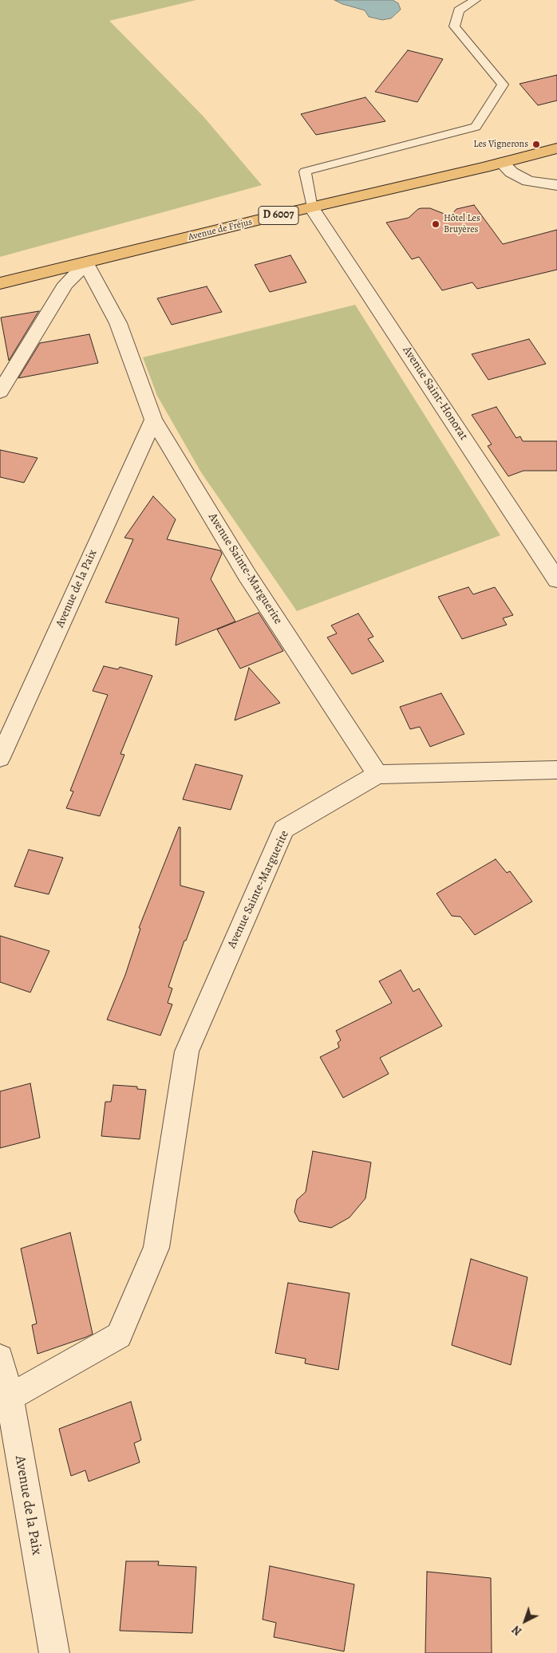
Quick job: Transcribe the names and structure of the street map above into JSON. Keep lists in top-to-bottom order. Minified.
{"streets":{"main road":["D 6007","Avenue de Fréjus"],"street":["Avenue Saint-Honorat","Avenue Sainte-Marguerite","Avenue de la Paix"]},"crossings":[["Avenue de Fréjus","Avenue Saint-Honorat"],["Avenue de Fréjus","Avenue Sainte-Marguerite"],["Avenue Sainte-Marguerite","Avenue de la Paix"]],"places":["Les Vignerons","Hôtel Les Bruyères"],"north":"bottom left"}
